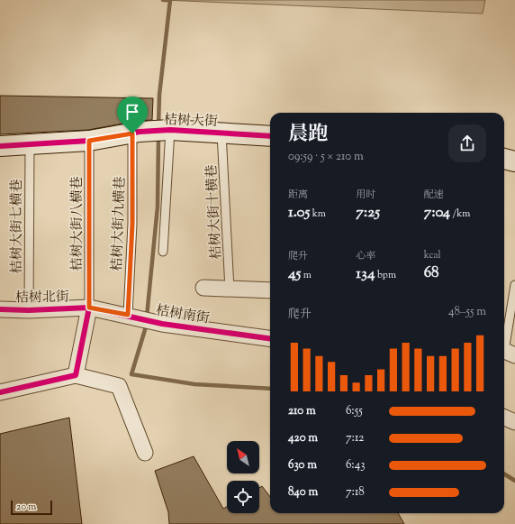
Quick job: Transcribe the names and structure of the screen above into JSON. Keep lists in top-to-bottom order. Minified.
{"streets":{"street":["桔树大街","桔树北街","桔树南街"],"lane":["桔树大街十横巷","桔树大街八横巷","桔树大街九横巷","桔树大街七横巷"]},"crossings":[["桔树大街","桔树大街十横巷"],["桔树大街","桔树大街八横巷"],["桔树大街","桔树大街九横巷"],["桔树大街","桔树大街七横巷"],["桔树大街八横巷","桔树北街"],["桔树大街八横巷","桔树南街"],["桔树大街九横巷","桔树南街"],["桔树大街七横巷","桔树北街"],["桔树北街","桔树南街"]],"scale_bar":"20 m","north":"top left","page":{"heading":["晨跑","09:59 · 5 × 210 m"],"stats":[["距离","1.05 km"],["用时","7:25"],["配速","7:04 /km"],["爬升","45 m"],["心率","134 bpm"],["kcal","68"]],"chart":["爬升","48–55 m"],"list":[{"name":"210 m","note":"6:55"},{"name":"420 m","note":"7:12"},{"name":"630 m","note":"6:43"},{"name":"840 m","note":"7:18"}],"scale":"20 m"}}
